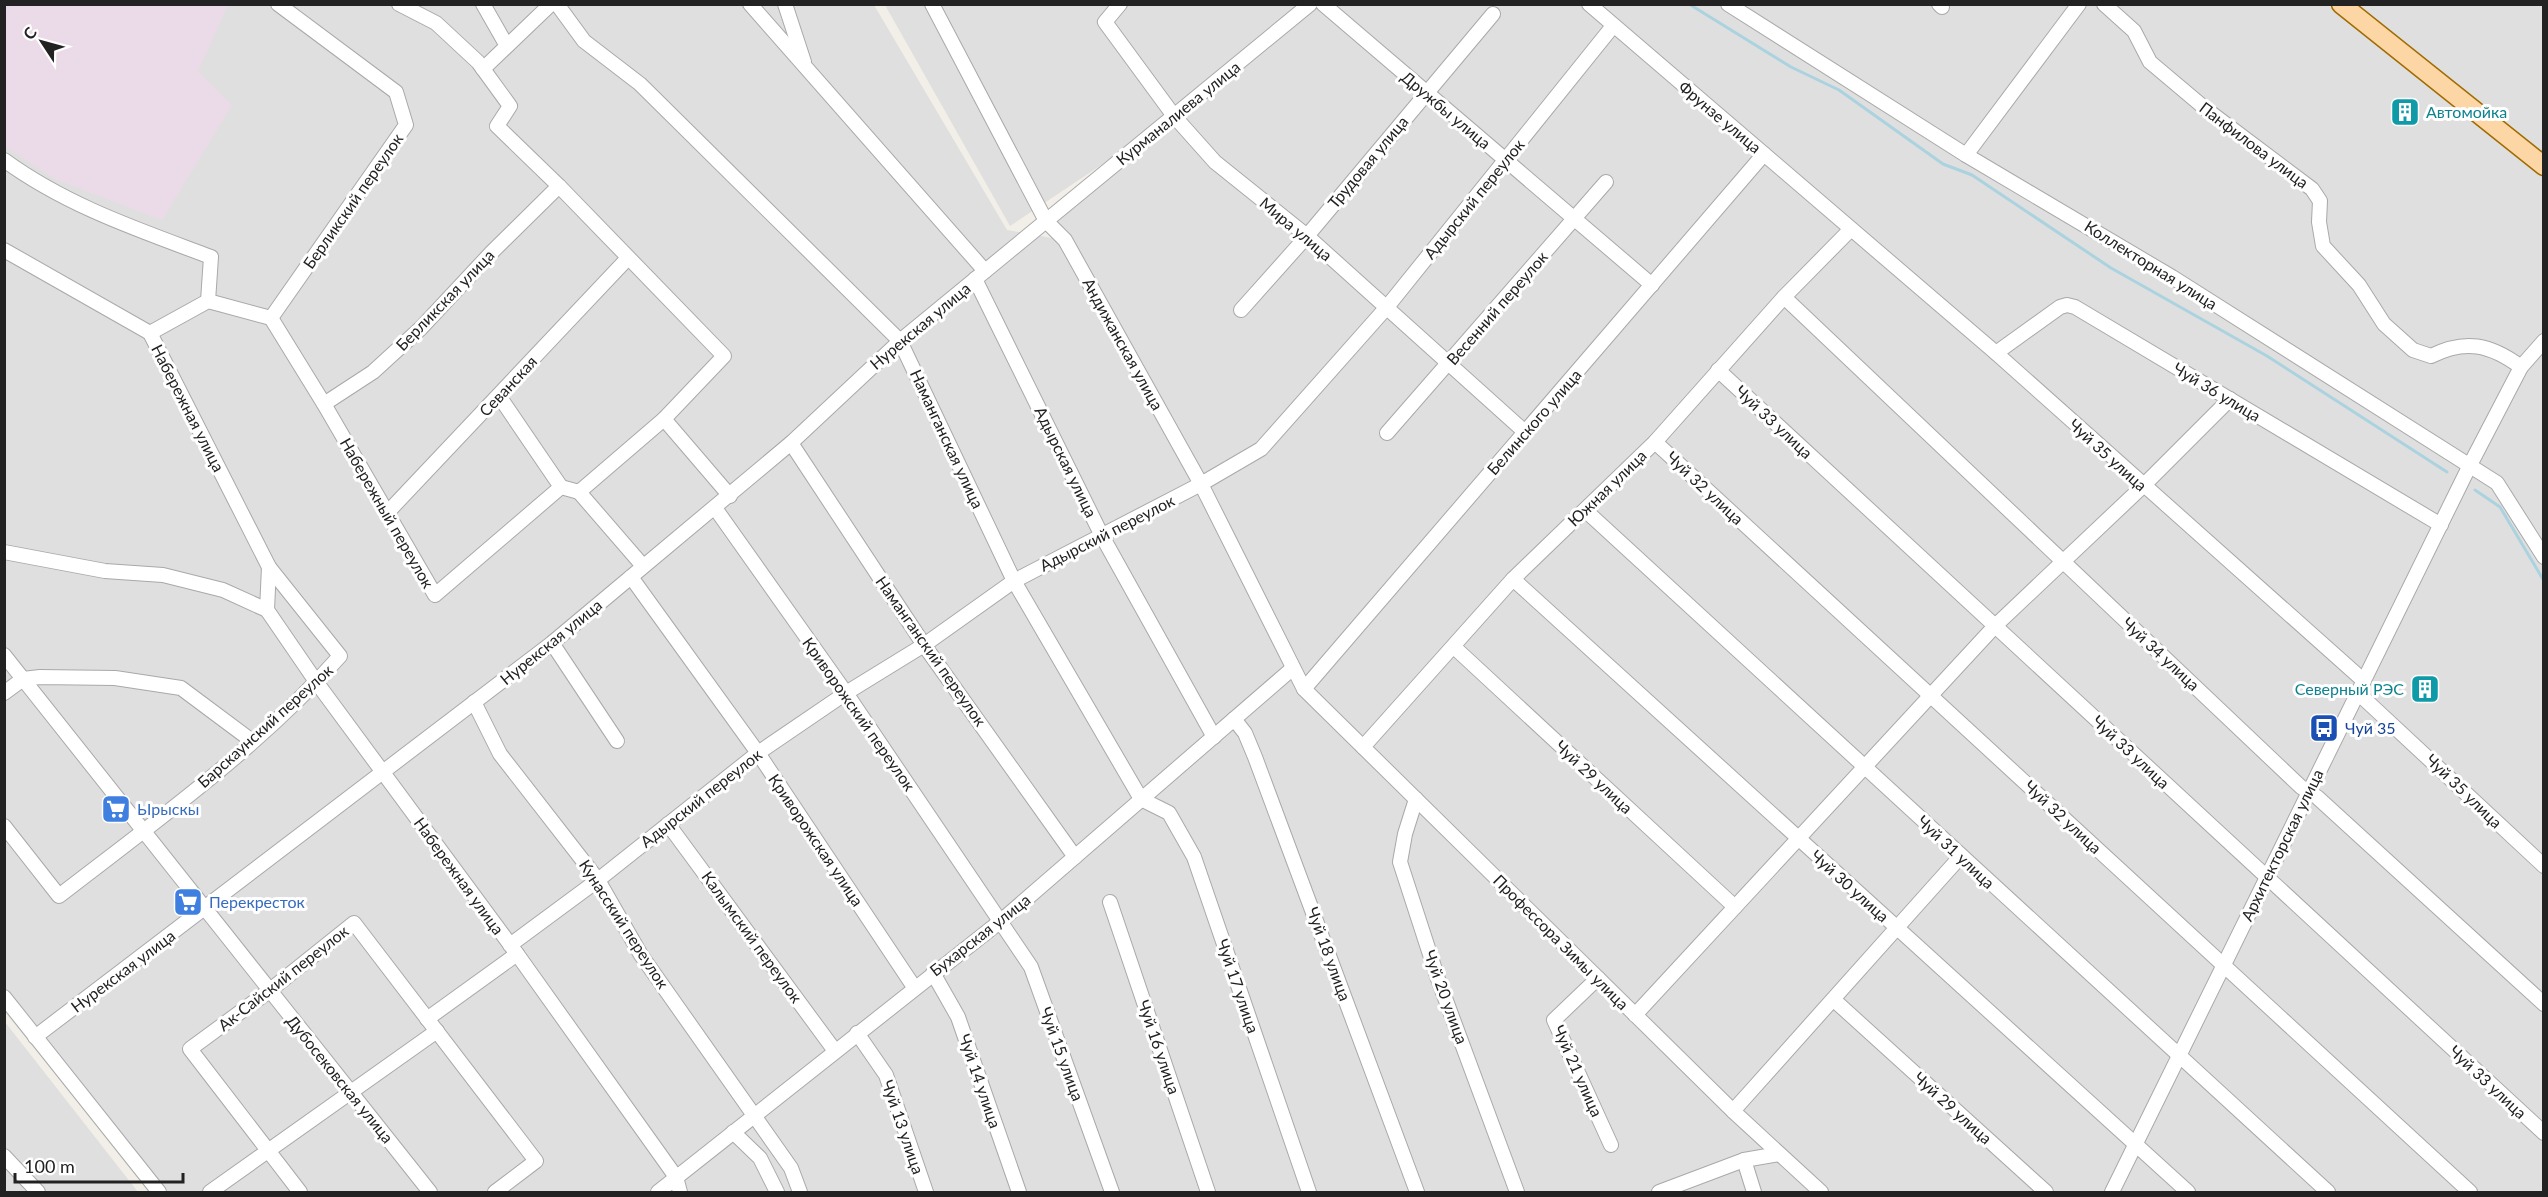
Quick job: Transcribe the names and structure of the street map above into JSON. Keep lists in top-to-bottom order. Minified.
{"streets":{"street":["Дружбы улица","Курманалиева улица","Фрунзе улица","Панфилова улица","Трудовая улица","Адырский переулок","Берликский переулок","Мира улица","Коллекторная улица","Берликская улица","Весенний переулок","Нурекская улица","Андижанская улица","Севанская","Чуй 36 улица","Набережная улица","Белинского улица","Чуй 33 улица","Наманганская улица","Чуй 35 улица","Адырская улица","Южная улица","Чуй 32 улица","Набережный переулок","Наманганский переулок","Чуй 34 улица","Криворожский переулок","Барскаунский переулок","Чуй 29 улица","Криворожская улица","Архитекторская улица","Чуй 31 улица","Чуй 30 улица","Кунасский переулок","Бухарская улица","Калымский переулок","Профессора Зимы улица","Чуй 18 улица","Ак-Сайский переулок","Чуй 17 улица","Чуй 20 улица","Чуй 16 улица","Чуй 15 улица","Чуй 21 улица","Дубосековская улица","Чуй 14 улица","Чуй 13 улица"]},"crossings":[["Дружбы улица","Трудовая улица"],["Дружбы улица","Адырский переулок"],["Дружбы улица","Весенний переулок"],["Дружбы улица","Белинского улица"],["Курманалиева улица","Мира улица"],["Курманалиева улица","Нурекская улица"],["Курманалиева улица","Андижанская улица"],["Фрунзе улица","Адырский переулок"],["Фрунзе улица","Белинского улица"],["Фрунзе улица","Чуй 35 улица"],["Фрунзе улица","Южная улица"],["Панфилова улица","Архитекторская улица"],["Трудовая улица","Мира улица"],["Адырский переулок","Мира улица"],["Адырский переулок","Андижанская улица"],["Адырский переулок","Набережная улица"],["Адырский переулок","Наманганская улица"],["Адырский переулок","Адырская улица"],["Адырский переулок","Наманганский переулок"],["Адырский переулок","Криворожский переулок"],["Адырский переулок","Криворожская улица"],["Адырский переулок","Кунасский переулок"],["Адырский переулок","Калымский переулок"],["Адырский переулок","Ак-Сайский переулок"],["Берликский переулок","Набережный переулок"],["Мира улица","Весенний переулок"],["Мира улица","Белинского улица"],["Коллекторная улица","Архитекторская улица"],["Берликская улица","Набережный переулок"],["Нурекская улица","Андижанская улица"],["Нурекская улица","Набережная улица"],["Нурекская улица","Наманганская улица"],["Нурекская улица","Адырская улица"],["Нурекская улица","Наманганский переулок"],["Нурекская улица","Криворожский переулок"],["Нурекская улица","Криворожская улица"],["Нурекская улица","Кунасский переулок"],["Нурекская улица","Дубосековская улица"],["Андижанская улица","Белинского улица"],["Андижанская улица","Бухарская улица"],["Андижанская улица","Профессора Зимы улица"],["Севанская","Набережный переулок"],["Чуй 36 улица","Чуй 35 улица"],["Чуй 36 улица","Архитекторская улица"],["Набережная улица","Барскаунский переулок"],["Набережная улица","Бухарская улица"],["Белинского улица","Профессора Зимы улица"],["Чуй 33 улица","Южная улица"],["Чуй 33 улица","Архитекторская улица"],["Наманганская улица","Бухарская улица"],["Наманганская улица","Чуй 17 улица"],["Чуй 35 улица","Южная улица"],["Чуй 35 улица","Архитекторская улица"],["Адырская улица","Бухарская улица"],["Южная улица","Чуй 32 улица"],["Южная улица","Чуй 34 улица"],["Южная улица","Чуй 29 улица"],["Южная улица","Чуй 31 улица"],["Южная улица","Чуй 30 улица"],["Южная улица","Профессора Зимы улица"],["Чуй 32 улица","Архитекторская улица"],["Наманганский переулок","Бухарская улица"],["Чуй 34 улица","Архитекторская улица"],["Криворожский переулок","Бухарская улица"],["Криворожский переулок","Чуй 15 улица"],["Барскаунский переулок","Дубосековская улица"],["Криворожская улица","Бухарская улица"],["Архитекторская улица","Чуй 31 улица"],["Архитекторская улица","Чуй 30 улица"],["Кунасский переулок","Бухарская улица"],["Бухарская улица","Калымский переулок"],["Бухарская улица","Чуй 18 улица"],["Бухарская улица","Чуй 17 улица"],["Бухарская улица","Чуй 15 улица"],["Бухарская улица","Чуй 14 улица"],["Бухарская улица","Чуй 13 улица"],["Профессора Зимы улица","Чуй 20 улица"],["Профессора Зимы улица","Чуй 21 улица"],["Ак-Сайский переулок","Дубосековская улица"]],"places":{"building":["Автомойка","Северный РЭС"],"bus stop":["Чуй 35"],"supermarket":["Ырыскы","Перекресток"]},"scale_bar":"100 m","north":"top left"}
